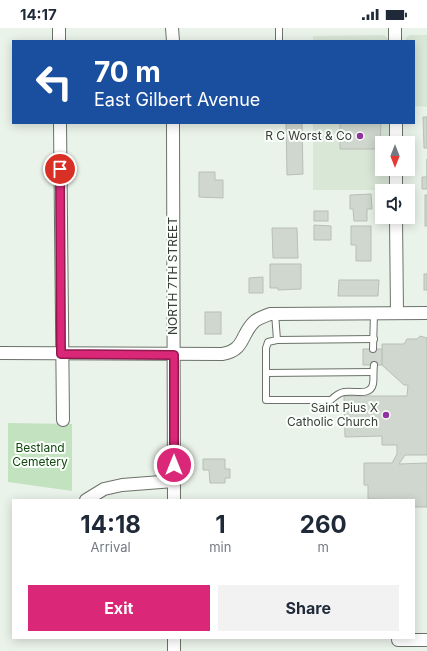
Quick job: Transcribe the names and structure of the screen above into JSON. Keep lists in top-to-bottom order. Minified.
{"streets":{"street":["NORTH 7TH STREET"]},"parks":["Bestland Cemetery"],"places":["R C Worst & Co","Saint Pius X Catholic Church"],"north":"bottom","page":{"status":"14:17","turn":["70 m","East Gilbert Avenue"],"eta":["14:18","Arrival","1","min","260","m"],"buttons":["Exit","Share"]}}
